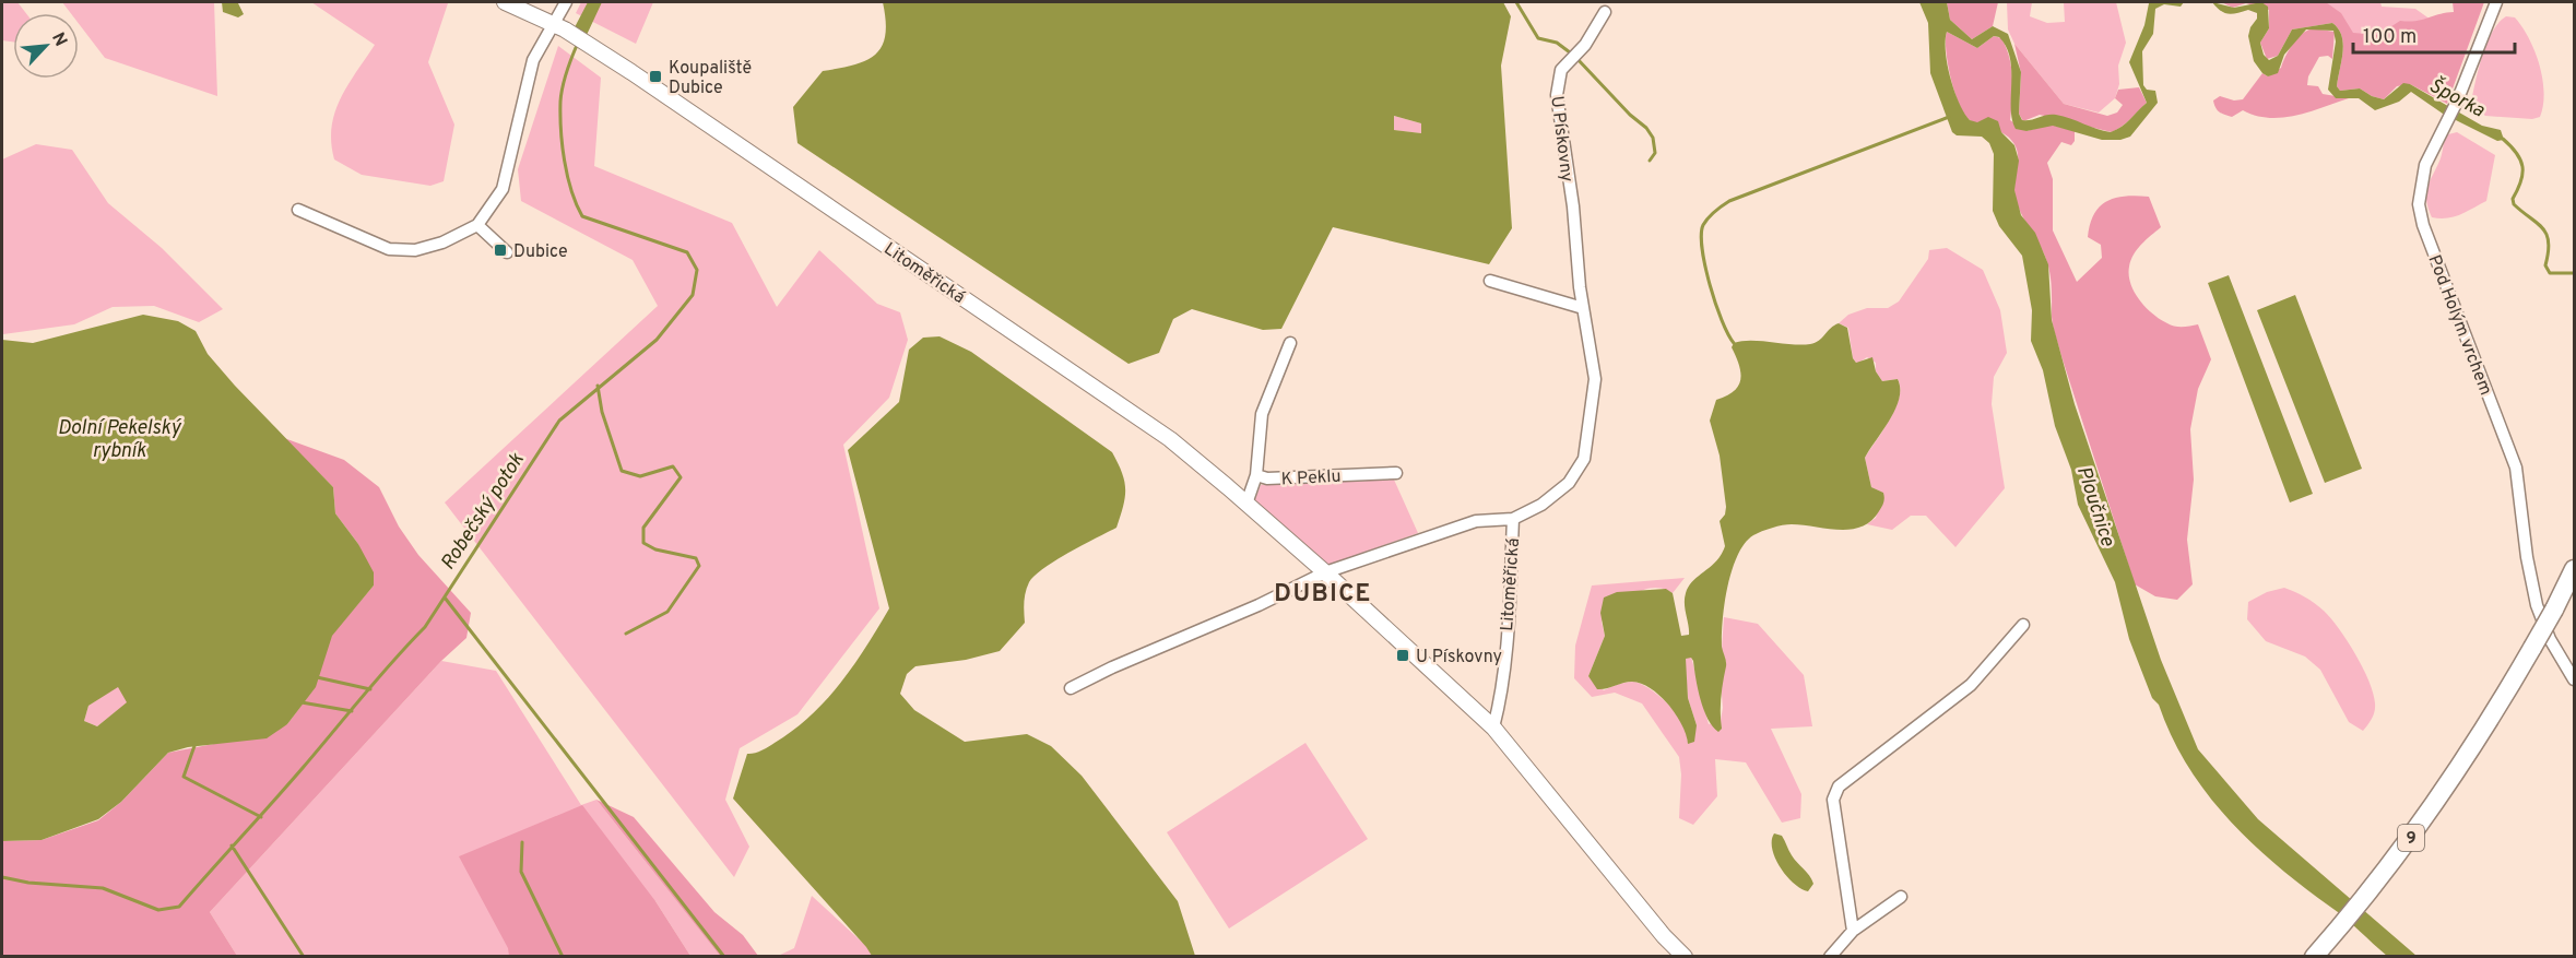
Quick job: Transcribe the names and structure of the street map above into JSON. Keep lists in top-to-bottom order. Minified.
{"streets":{"main road":["9"],"street":["U Pískovny","Litoměřická","Pod Holým vrchem","K Peklu"]},"crossings":[["U Pískovny","Litoměřická"],["Litoměřická","K Peklu"]],"districts":["DUBICE"],"water":["Šporka","Dolní Pekelský rybník","Ploučnice","Robečský potok"],"places":{"transit":["Koupaliště Dubice","Dubice","U Pískovny"]},"scale_bar":"100 m","north":"top right"}
